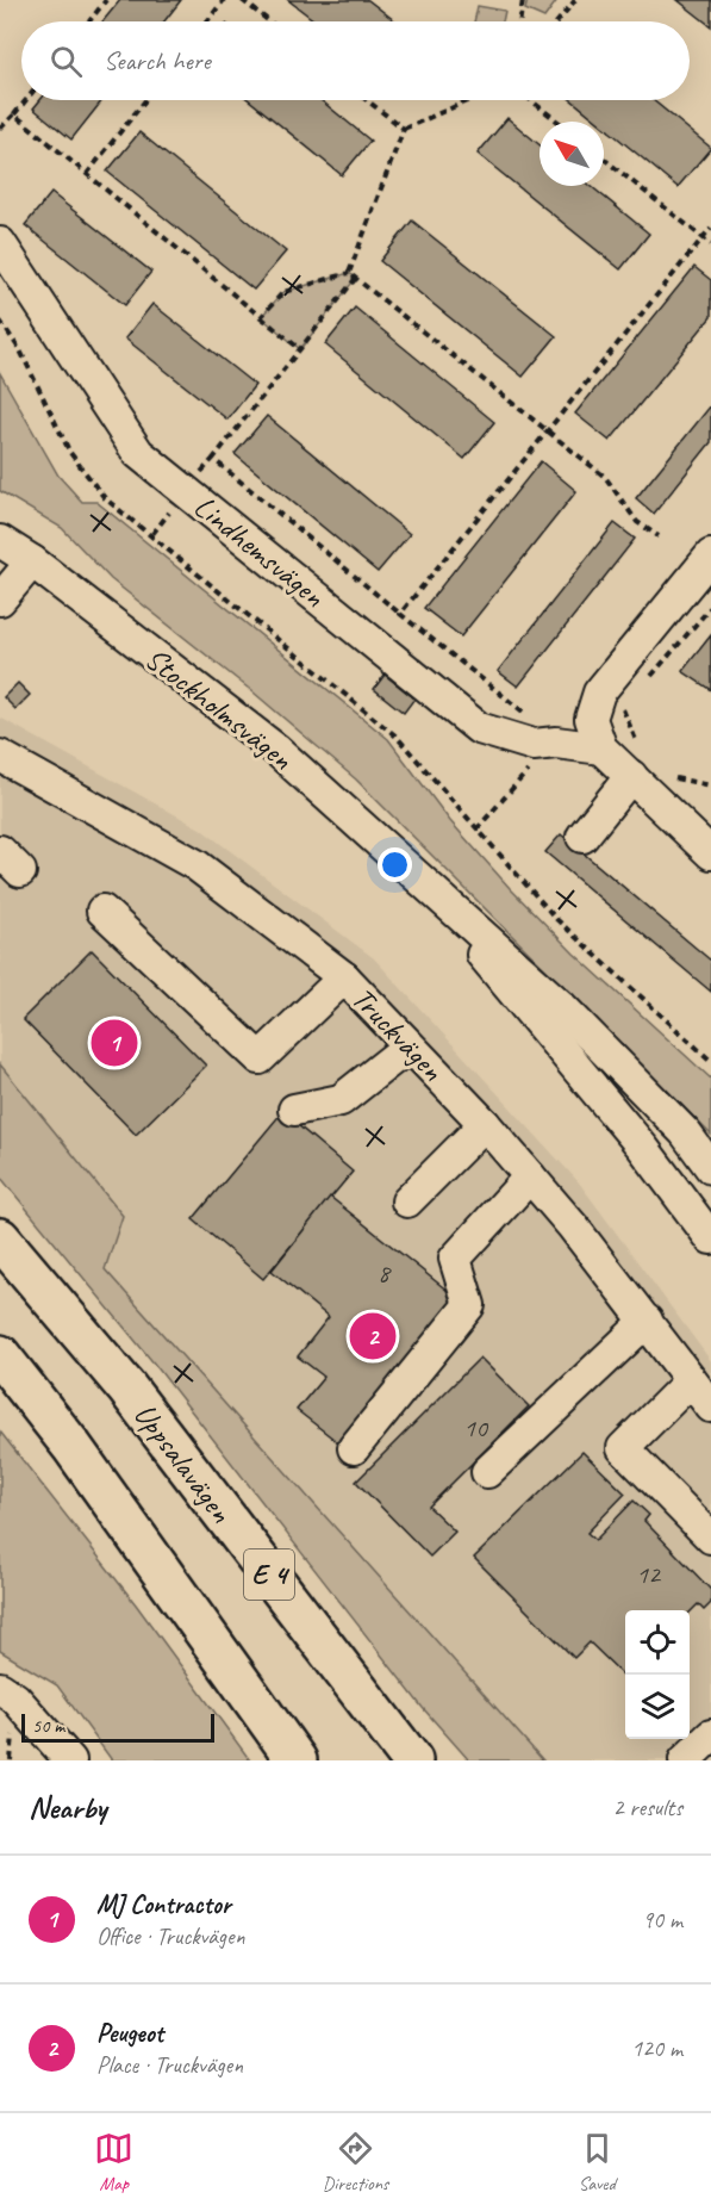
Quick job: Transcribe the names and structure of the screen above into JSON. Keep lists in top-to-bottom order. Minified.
{"streets":{"highway":["Uppsalavägen","E 4"],"street":["Lindhemsvägen","Stockholmsvägen","Truckvägen"]},"house_numbers":["8","10","12"],"scale_bar":"50 m","north":"top left","page":{"search":"Search here","pins":["1","2"],"scale":"50 m","heading":["Nearby","2 results"],"list":[{"mark":"1","name":"MJ Contractor","note":"Office · Truckvägen","value":"90 m"},{"mark":"2","name":"Peugeot","note":"Place · Truckvägen","value":"120 m"}],"nav":["Map","Directions","Saved"]}}
